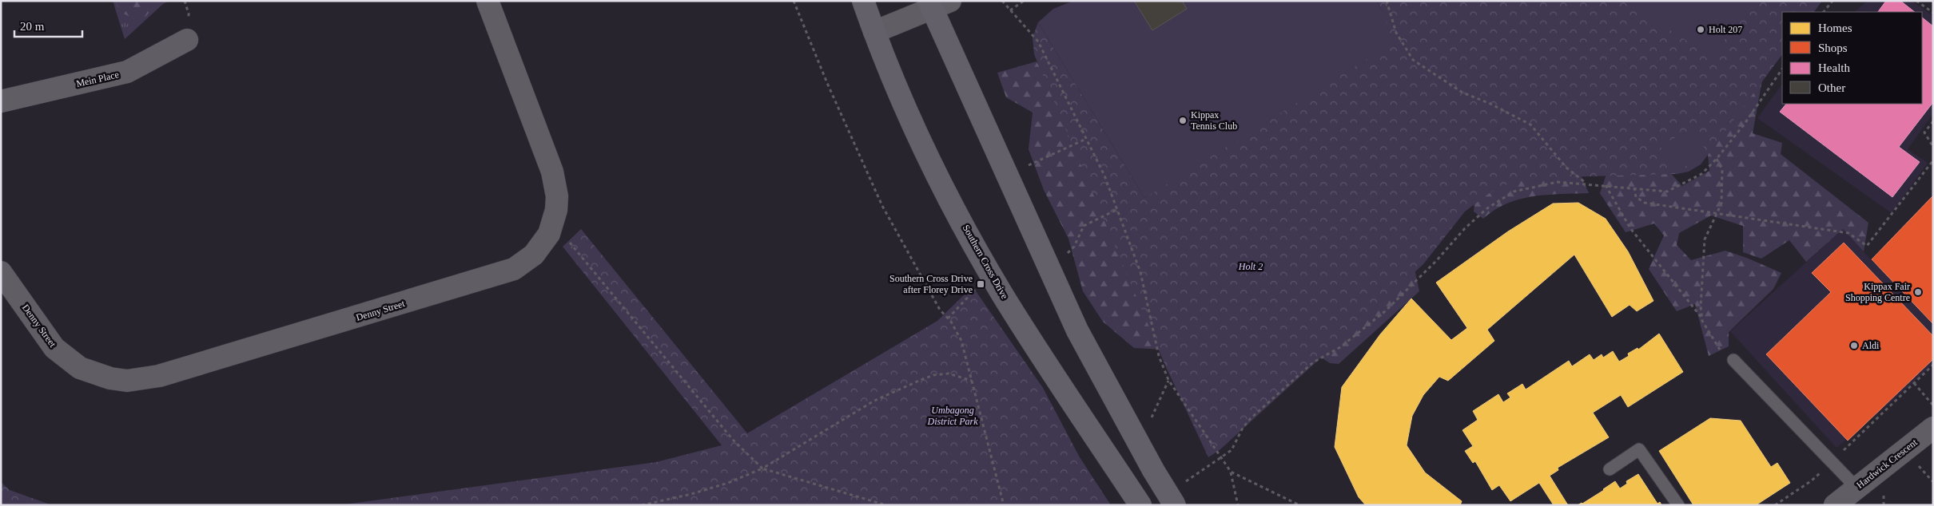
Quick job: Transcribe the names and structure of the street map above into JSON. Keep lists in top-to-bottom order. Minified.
{"streets":{"main road":["Southern Cross Drive"],"street":["Mein Place","Denny Street","Hardwick Crescent"]},"parks":["Holt 2","Umbagong District Park"],"places":{"other":["Holt 207","Kippax Tennis Club","Kippax Fair Shopping Centre","Aldi"],"transit":["Southern Cross Drive after Florey Drive"]},"legend":["Homes","Shops","Health","Other"],"scale_bar":"20 m"}
